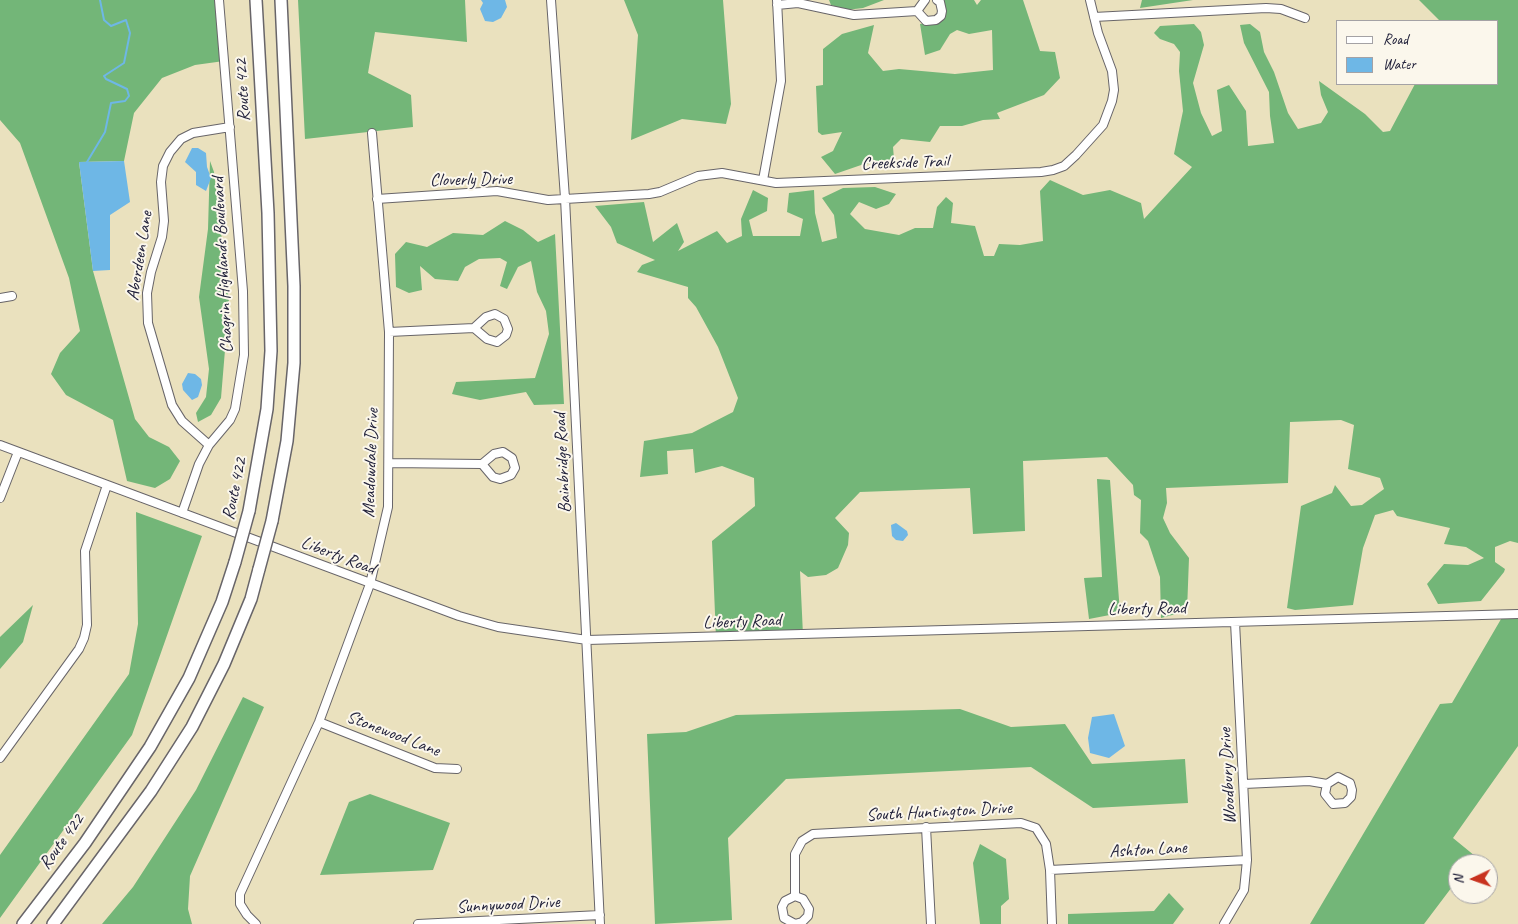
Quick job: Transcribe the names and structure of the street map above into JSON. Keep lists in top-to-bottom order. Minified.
{"streets":{"highway":["Route 422"],"street":["Creekside Trail","Cloverly Drive","Aberdeen Lane","Chagrin Highlands Boulevard","Meadowdale Drive","Bainbridge Road","Liberty Road","Stonewood Lane","Woodbury Drive","South Huntington Drive","Ashton Lane","Sunnywood Drive"]},"crossings":[["Creekside Trail","Cloverly Drive"],["Creekside Trail","Bainbridge Road"],["Cloverly Drive","Meadowdale Drive"],["Cloverly Drive","Bainbridge Road"],["Aberdeen Lane","Chagrin Highlands Boulevard"],["Chagrin Highlands Boulevard","Liberty Road"],["Meadowdale Drive","Liberty Road"],["Meadowdale Drive","Stonewood Lane"],["Bainbridge Road","Liberty Road"],["Bainbridge Road","Sunnywood Drive"],["Liberty Road","Woodbury Drive"],["Woodbury Drive","Ashton Lane"],["South Huntington Drive","Ashton Lane"]],"legend":["Road","Water"],"north":"left"}
